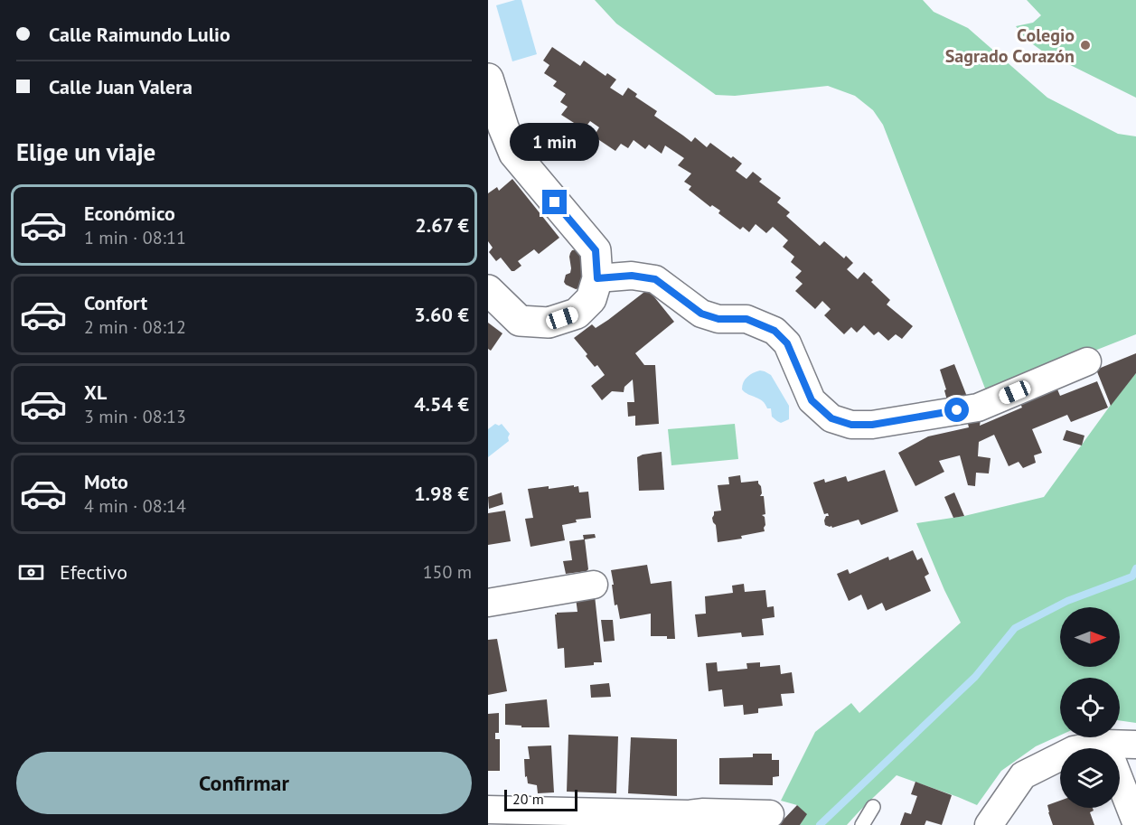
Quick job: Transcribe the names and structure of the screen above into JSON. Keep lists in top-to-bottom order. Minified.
{"places":["Colegio Sagrado Corazón"],"scale_bar":"20 m","north":"right","page":{"banner":["Calle Raimundo Lulio","Calle Juan Valera"],"heading":"Elige un viaje","bubble":"1 min","list":[{"name":"Económico","note":"1 min · 08:11","value":"2.67 €"},{"name":"Confort","note":"2 min · 08:12","value":"3.60 €"},{"name":"XL","note":"3 min · 08:13","value":"4.54 €"},{"name":"Moto","note":"4 min · 08:14","value":"1.98 €"}],"pay":["Efectivo","150 m"],"buttons":"Confirmar","scale":"20 m"}}
